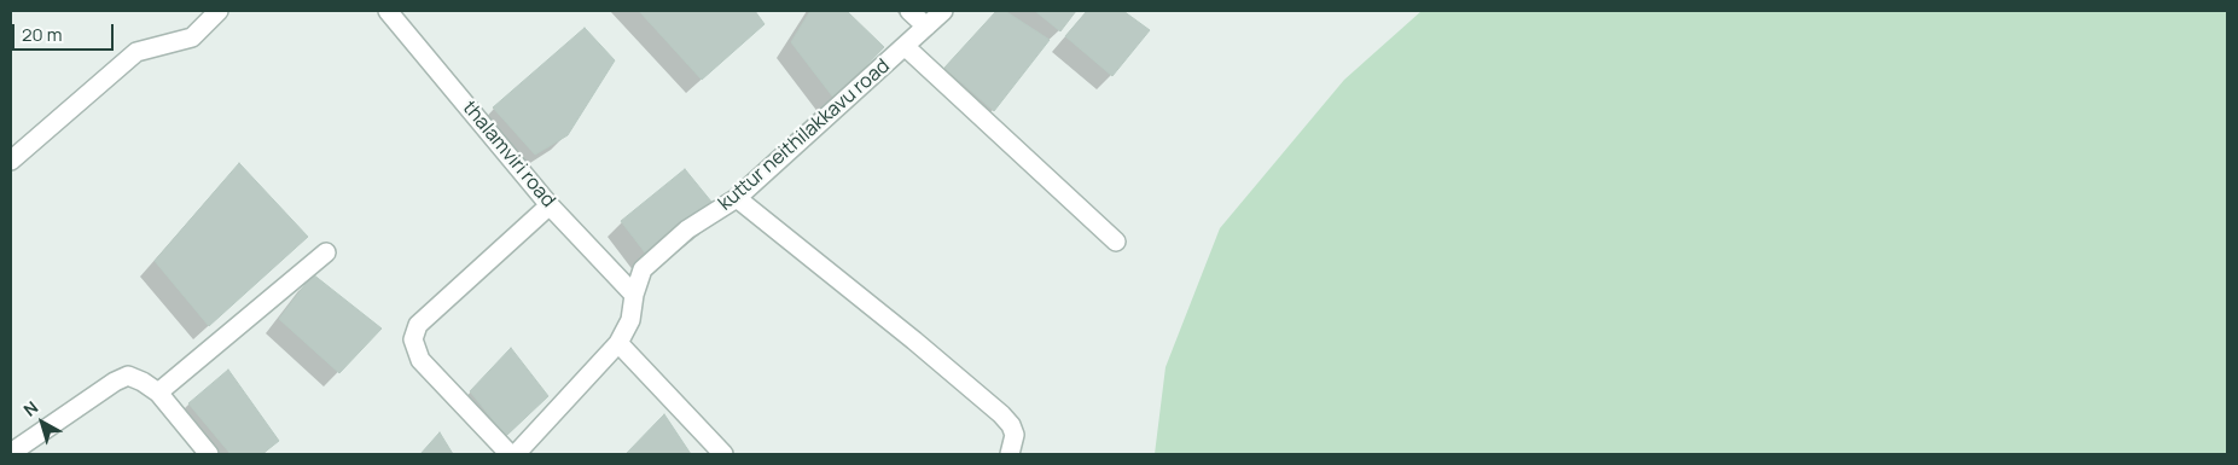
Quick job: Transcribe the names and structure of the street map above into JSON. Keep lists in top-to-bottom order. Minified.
{"streets":{"street":["kuttur neithilakkavu road","thalamviri road"]},"crossings":[["kuttur neithilakkavu road","thalamviri road"]],"scale_bar":"20 m","north":"top left"}
